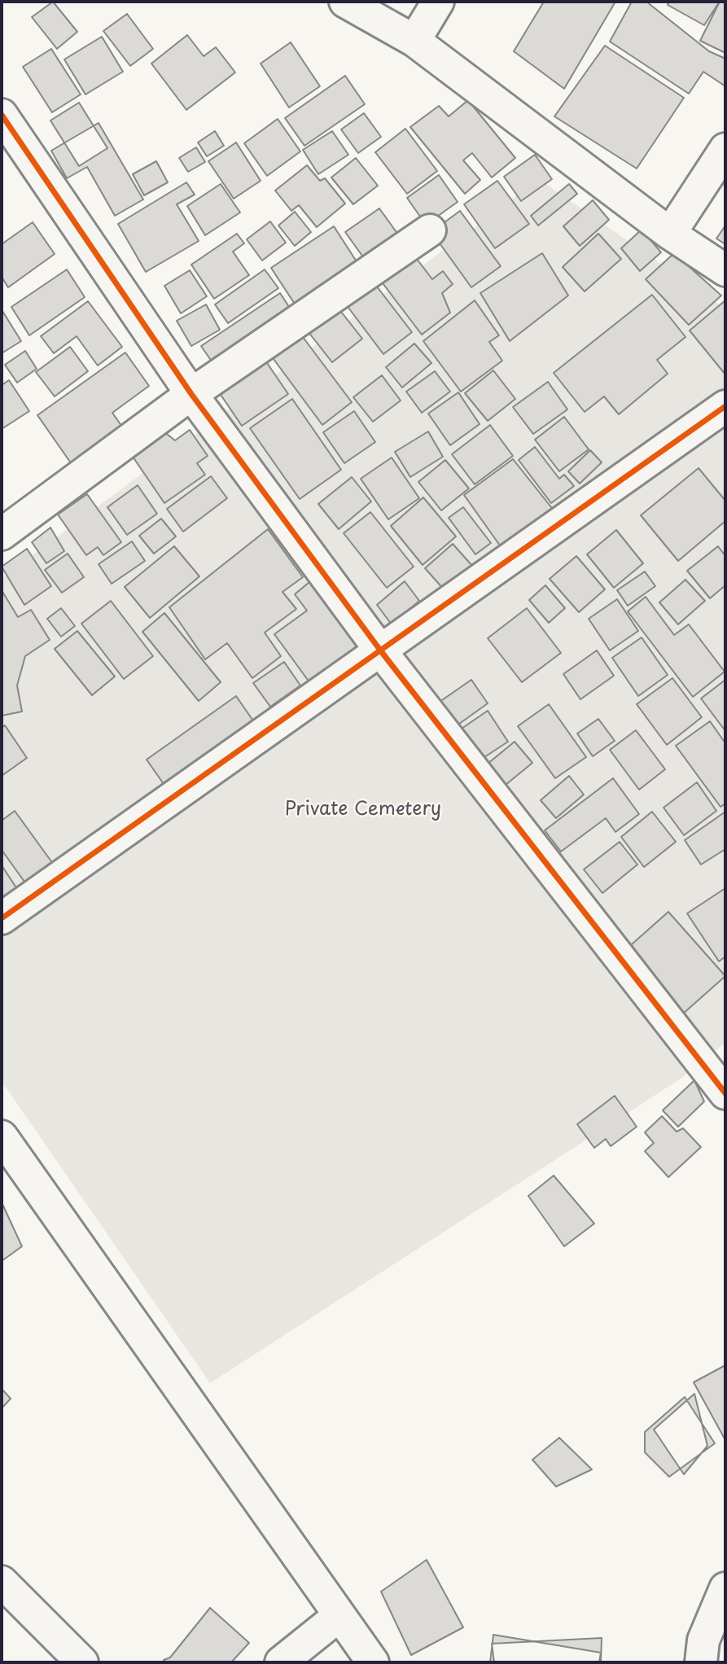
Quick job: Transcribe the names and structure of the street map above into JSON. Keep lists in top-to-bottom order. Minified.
{"parks":["Private Cemetery"]}
